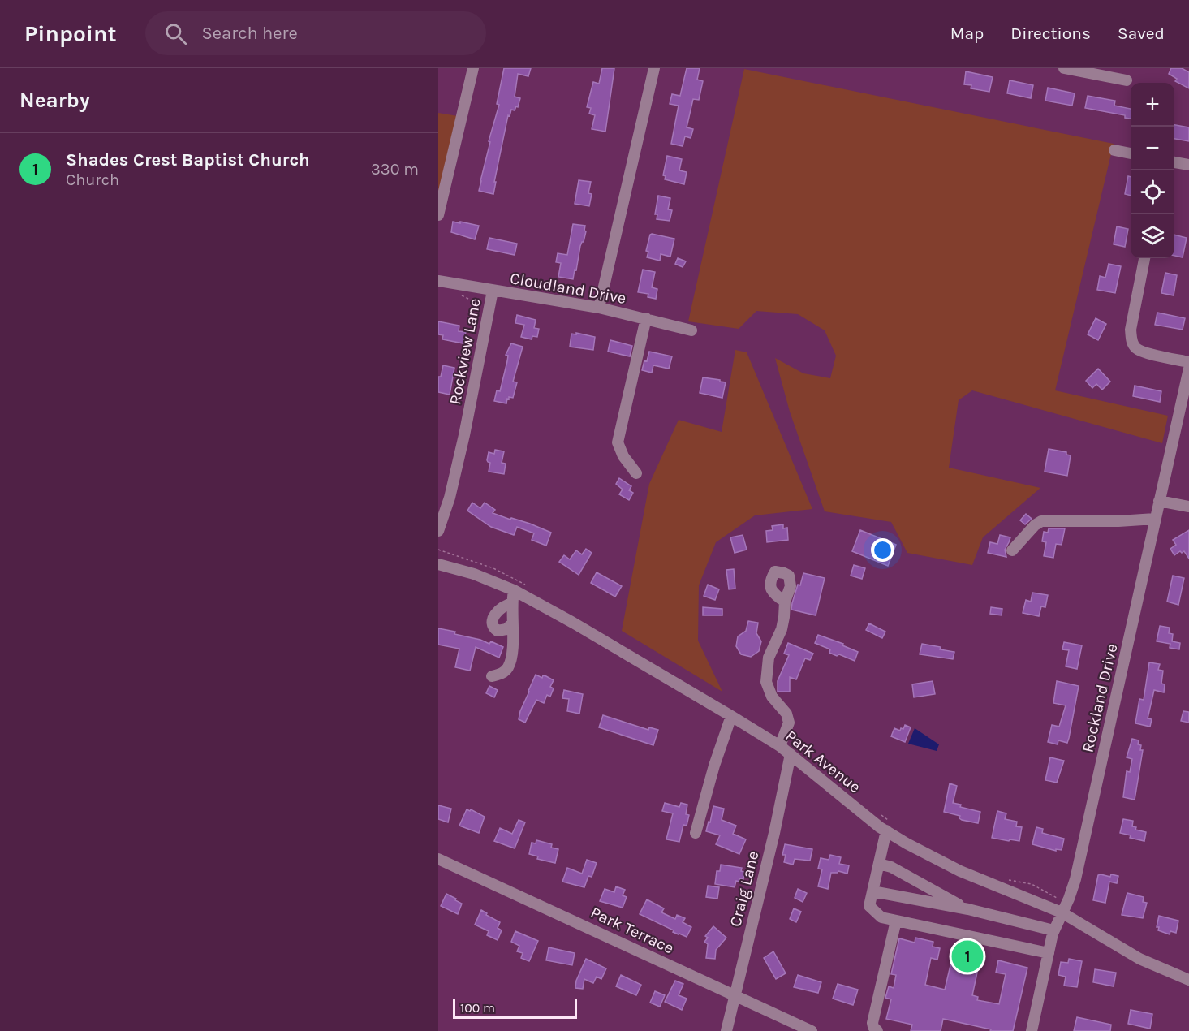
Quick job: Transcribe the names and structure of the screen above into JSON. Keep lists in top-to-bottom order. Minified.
{"streets":{"street":["Cloudland Drive","Rockview Lane","Rockland Drive","Park Avenue","Craig Lane","Park Terrace"]},"crossings":[["Cloudland Drive","Rockview Lane"],["Rockland Drive","Park Avenue"],["Park Avenue","Craig Lane"],["Craig Lane","Park Terrace"]],"scale_bar":"100 m","page":{"header":"Pinpoint","search":"Search here","nav":["Map","Directions","Saved"],"heading":"Nearby","map_buttons":["+","−"],"list":[{"mark":"1","name":"Shades Crest Baptist Church","note":"Church","value":"330 m"}],"pins":"1","scale":"100 m"}}
